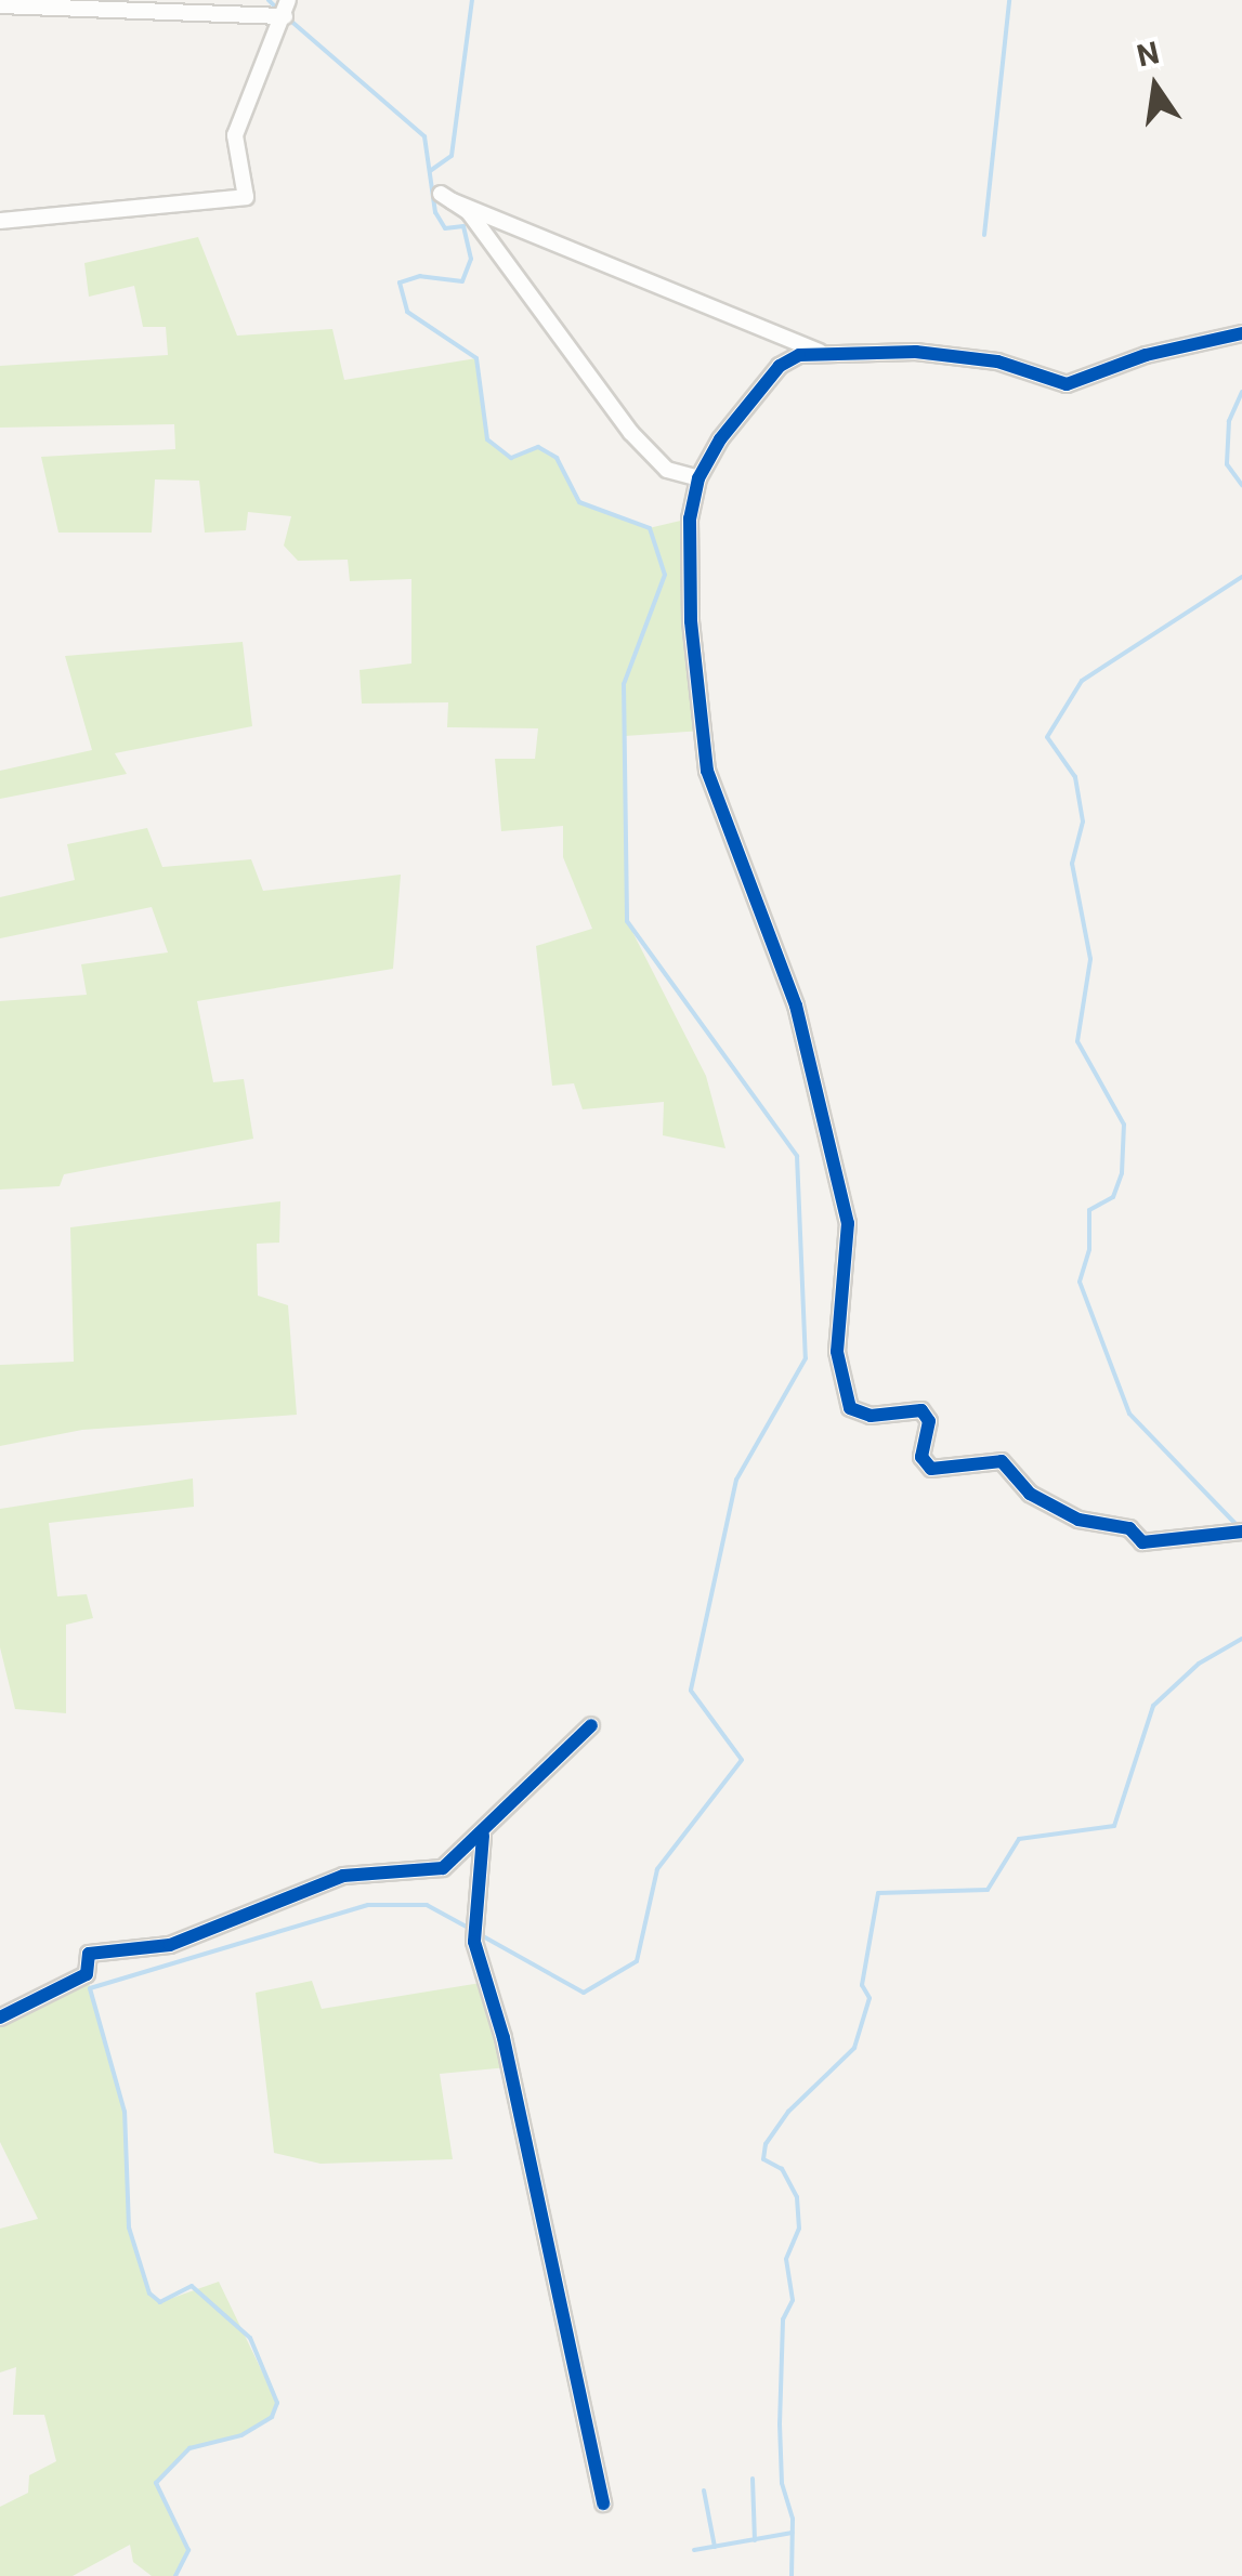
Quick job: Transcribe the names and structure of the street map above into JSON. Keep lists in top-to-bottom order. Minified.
{"north":"top"}
